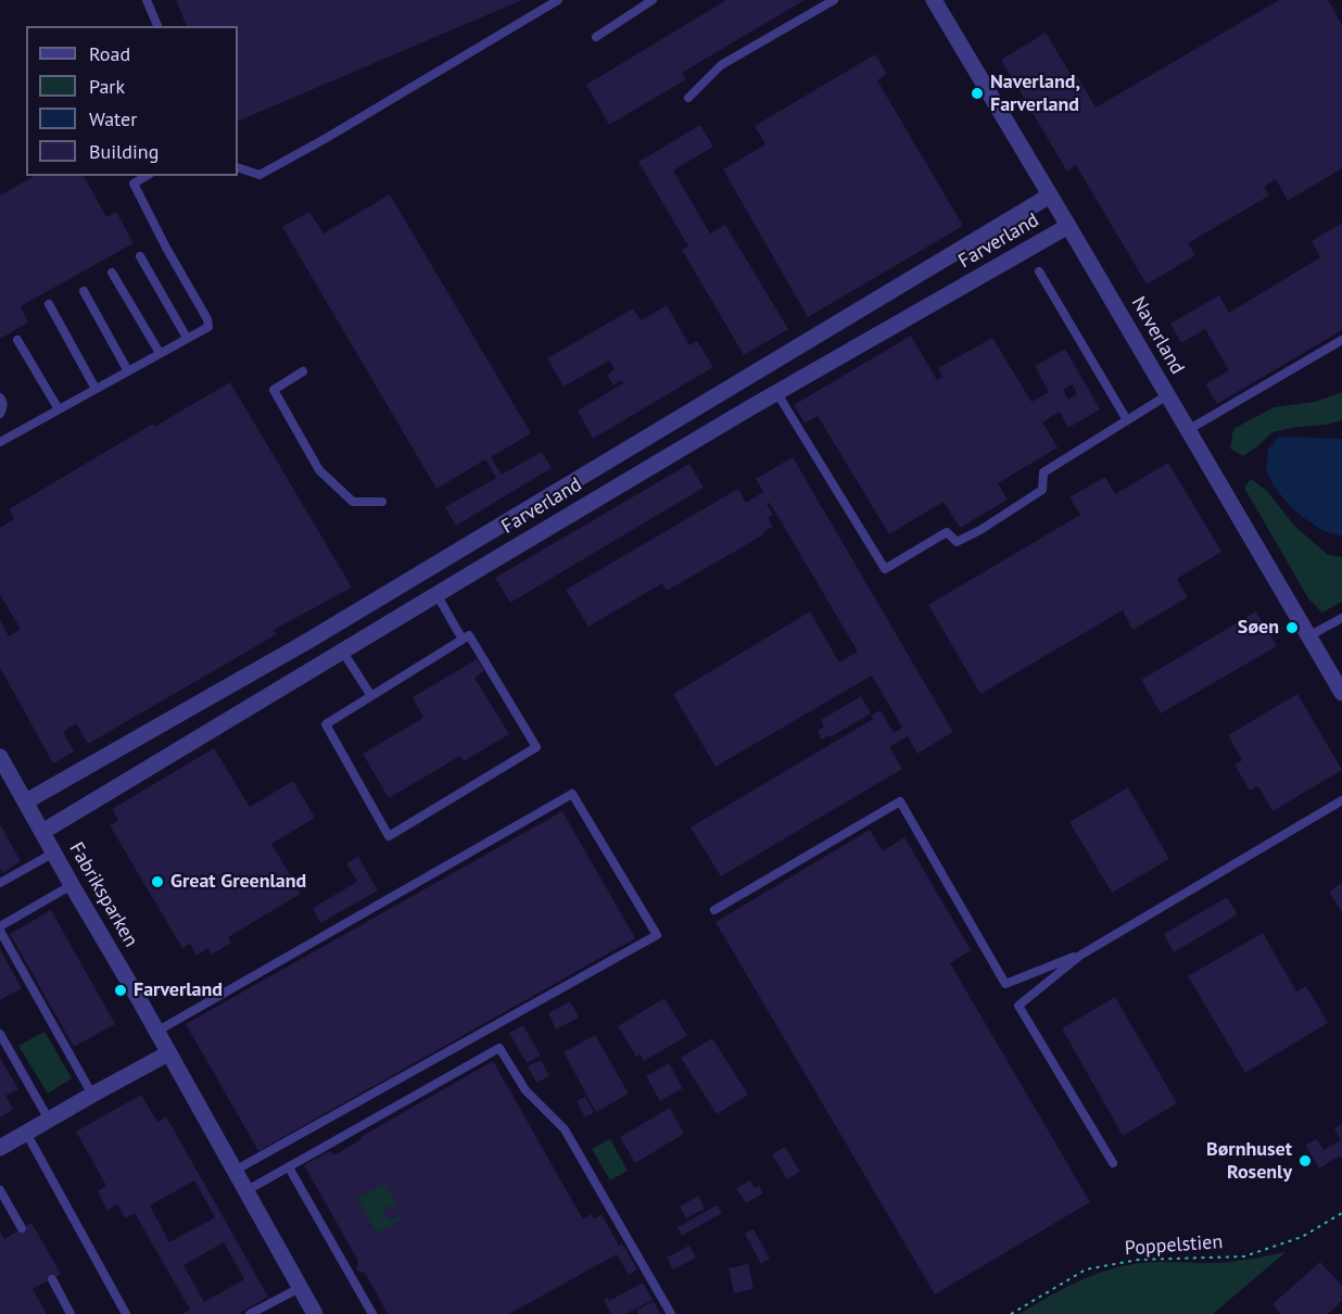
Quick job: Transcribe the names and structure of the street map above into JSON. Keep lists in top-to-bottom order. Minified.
{"streets":{"street":["Farverland","Naverland","Fabriksparken"],"path":["Poppelstien"]},"crossings":[["Farverland","Naverland"],["Farverland","Fabriksparken"]],"places":["Naverland, Farverland","Søen","Great Greenland","Farverland","Børnhuset Rosenly"],"legend":["Road","Park","Water","Building"]}
